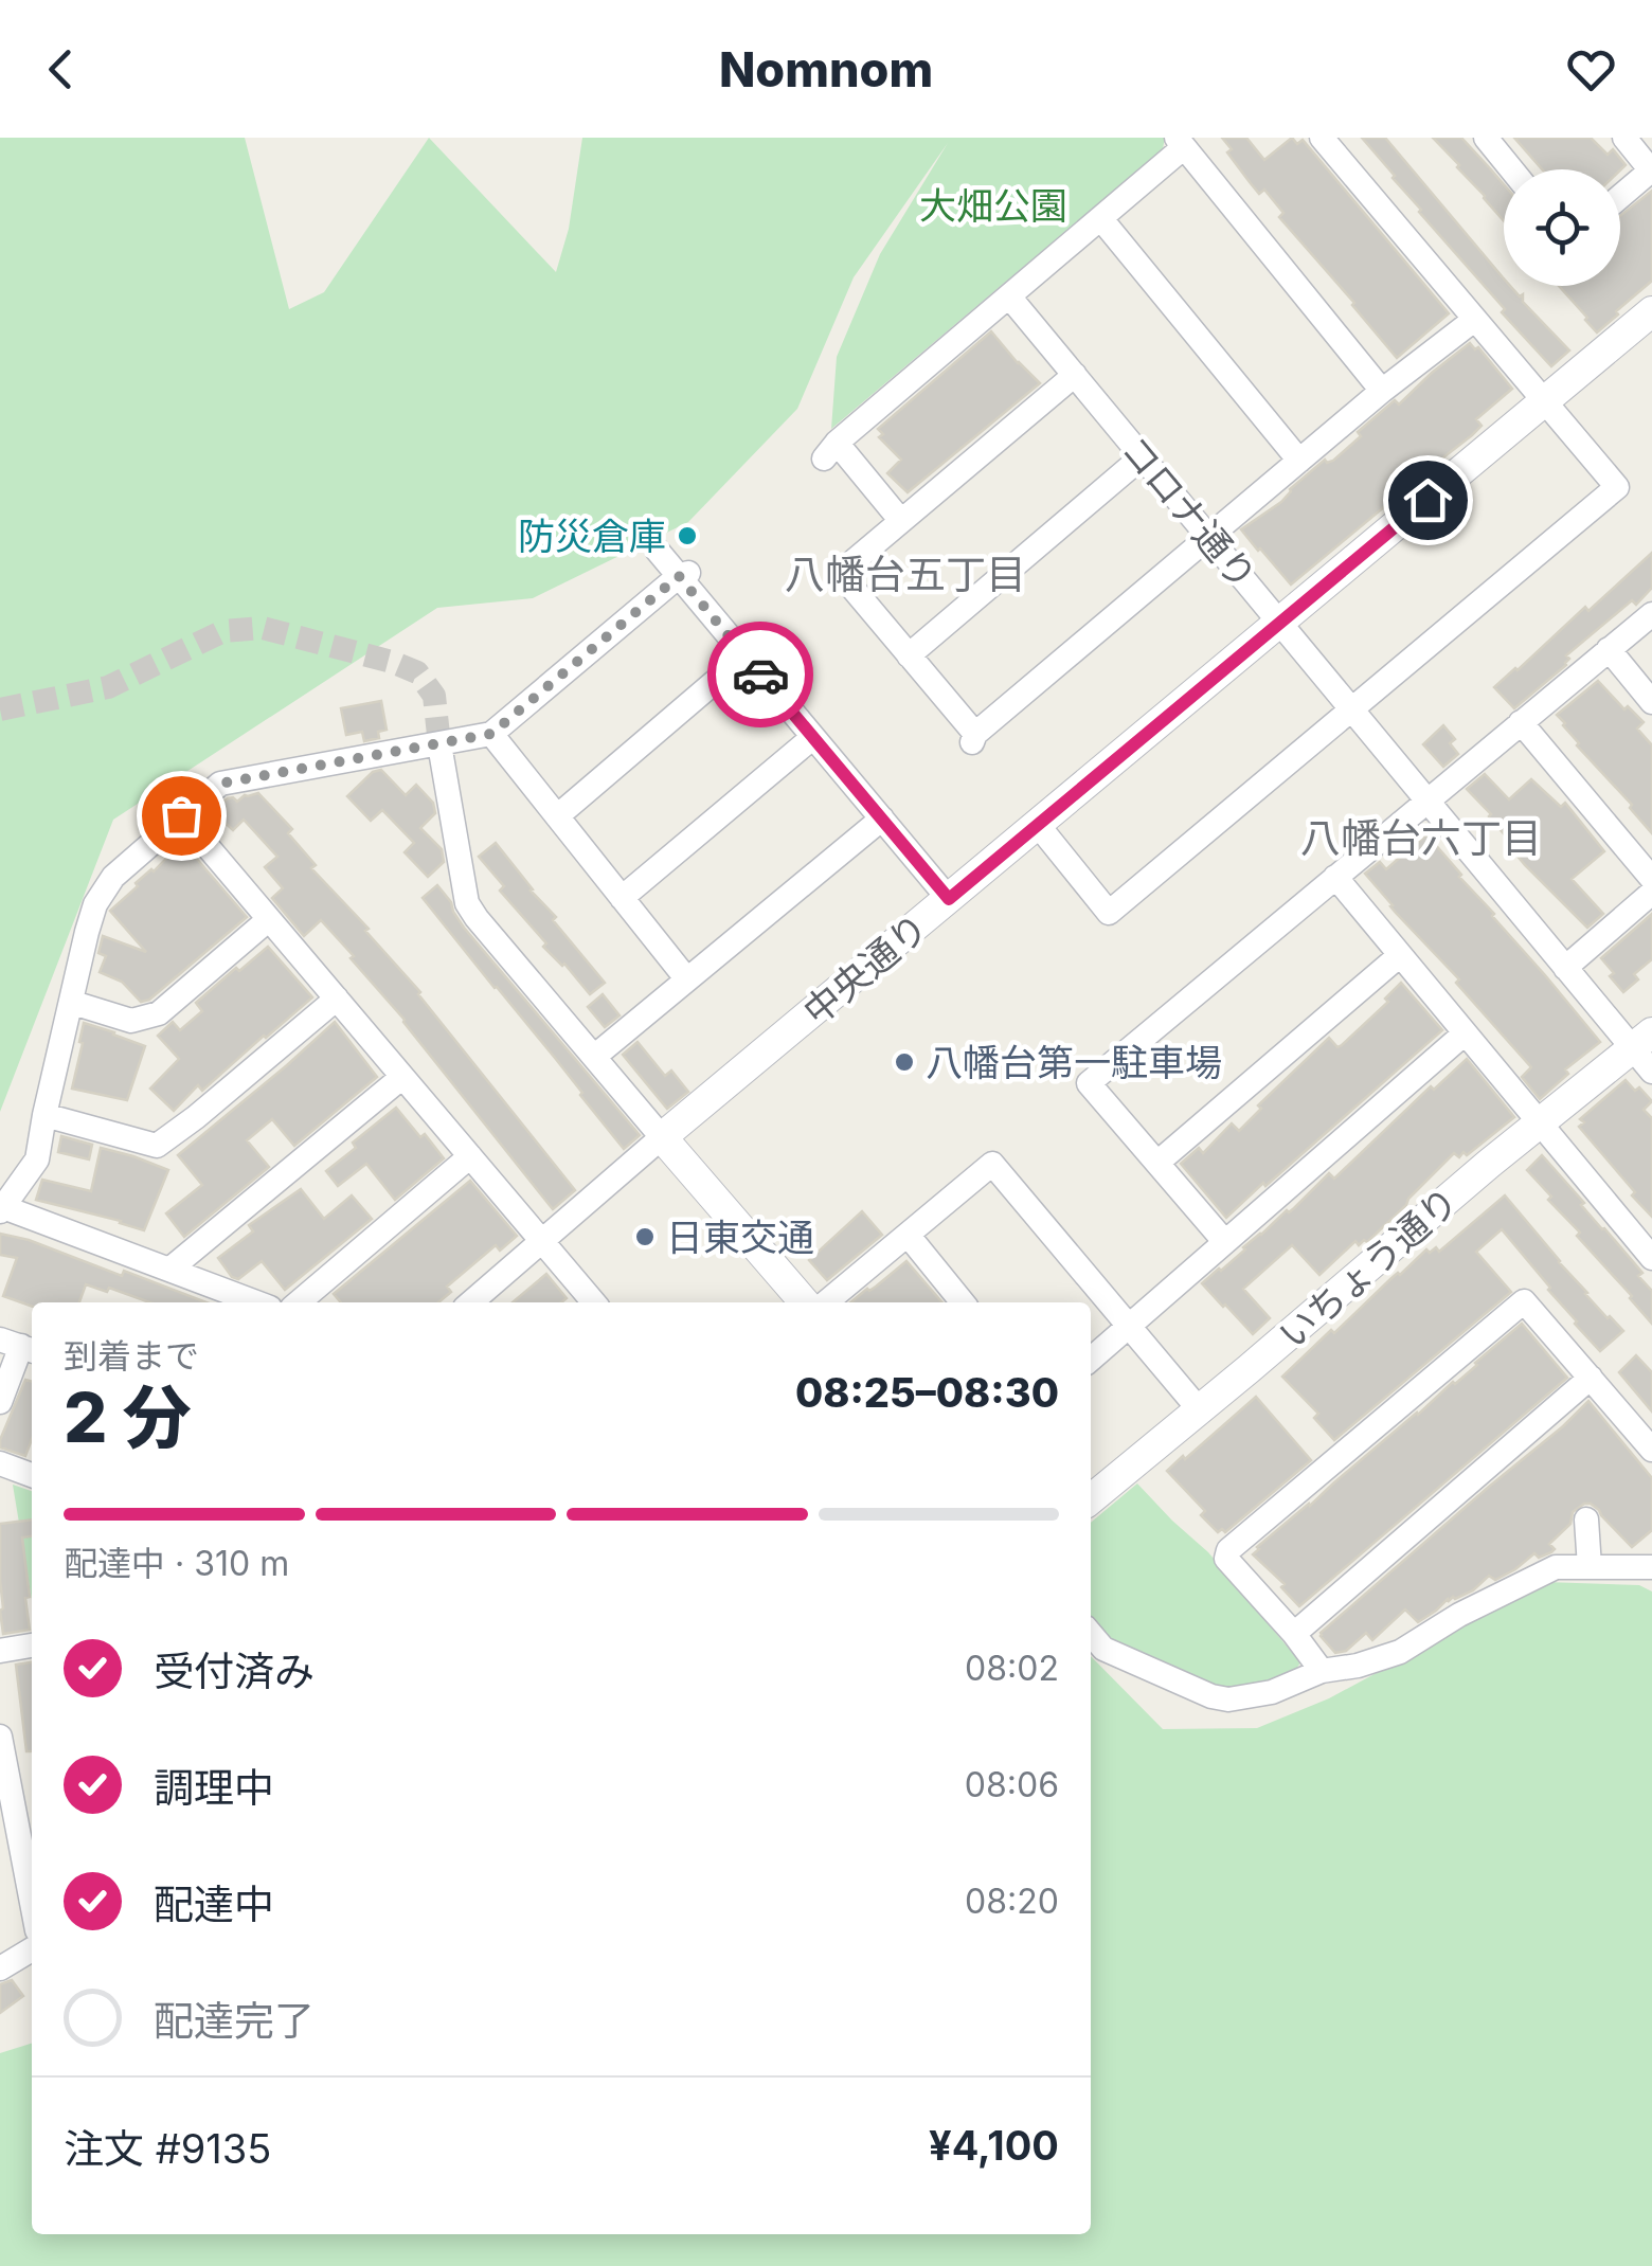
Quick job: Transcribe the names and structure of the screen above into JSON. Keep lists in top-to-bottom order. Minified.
{"streets":{"street":["コロナ通り","中央通り","いちょう通り"]},"crossings":[["コロナ通り","中央通り"],["コロナ通り","いちょう通り"]],"districts":["八幡台五丁目","八幡台六丁目"],"parks":["大畑公園"],"places":["防災倉庫","八幡台第一駐車場","日東交通"],"page":{"header":"Nomnom","heading":["2 分","到着まで","08:25–08:30"],"panel":["注文 #9135","¥4,100"],"bar":"配達中 · 310 m","list":[["受付済み","08:02"],["調理中","08:06"],["配達中","08:20"],"配達完了"]}}
